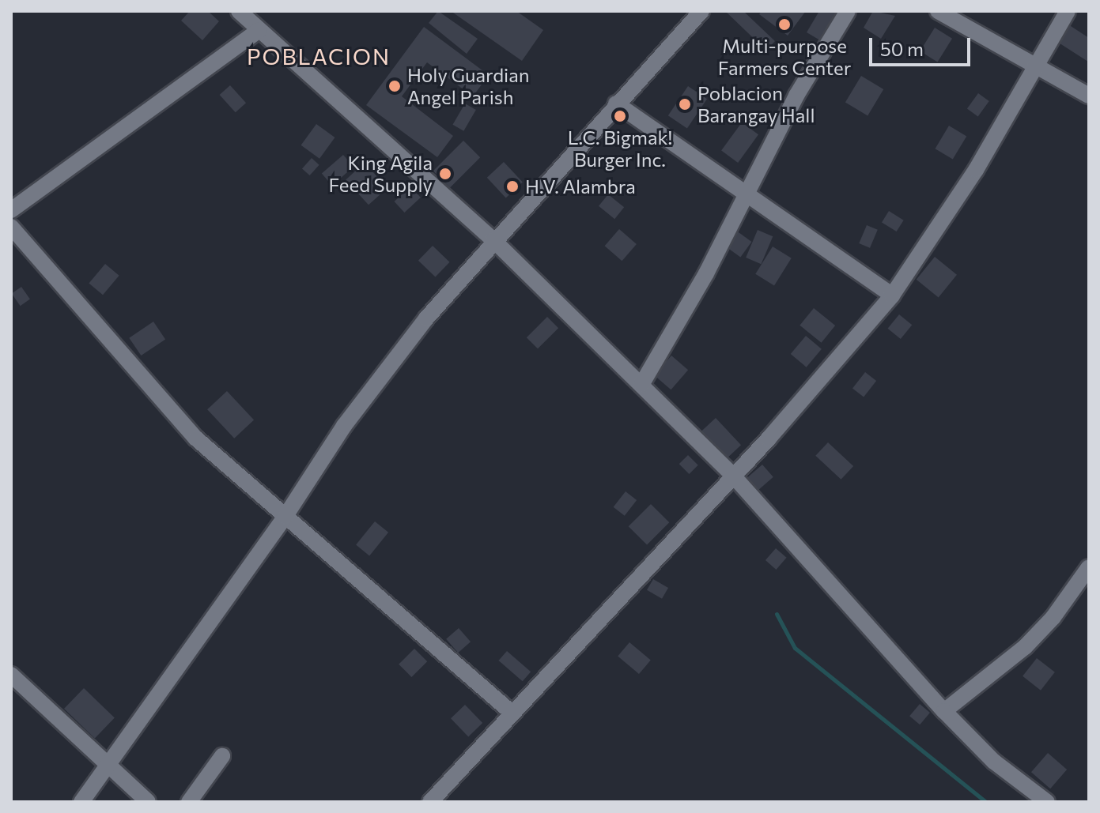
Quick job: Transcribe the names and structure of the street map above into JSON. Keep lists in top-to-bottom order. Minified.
{"districts":["POBLACION"],"places":["Multi-purpose Farmers Center","Holy Guardian Angel Parish","Poblacion Barangay Hall","L.C. Bigmak! Burger Inc.","King Agila Feed Supply","H.V. Alambra"],"scale_bar":"50 m"}
